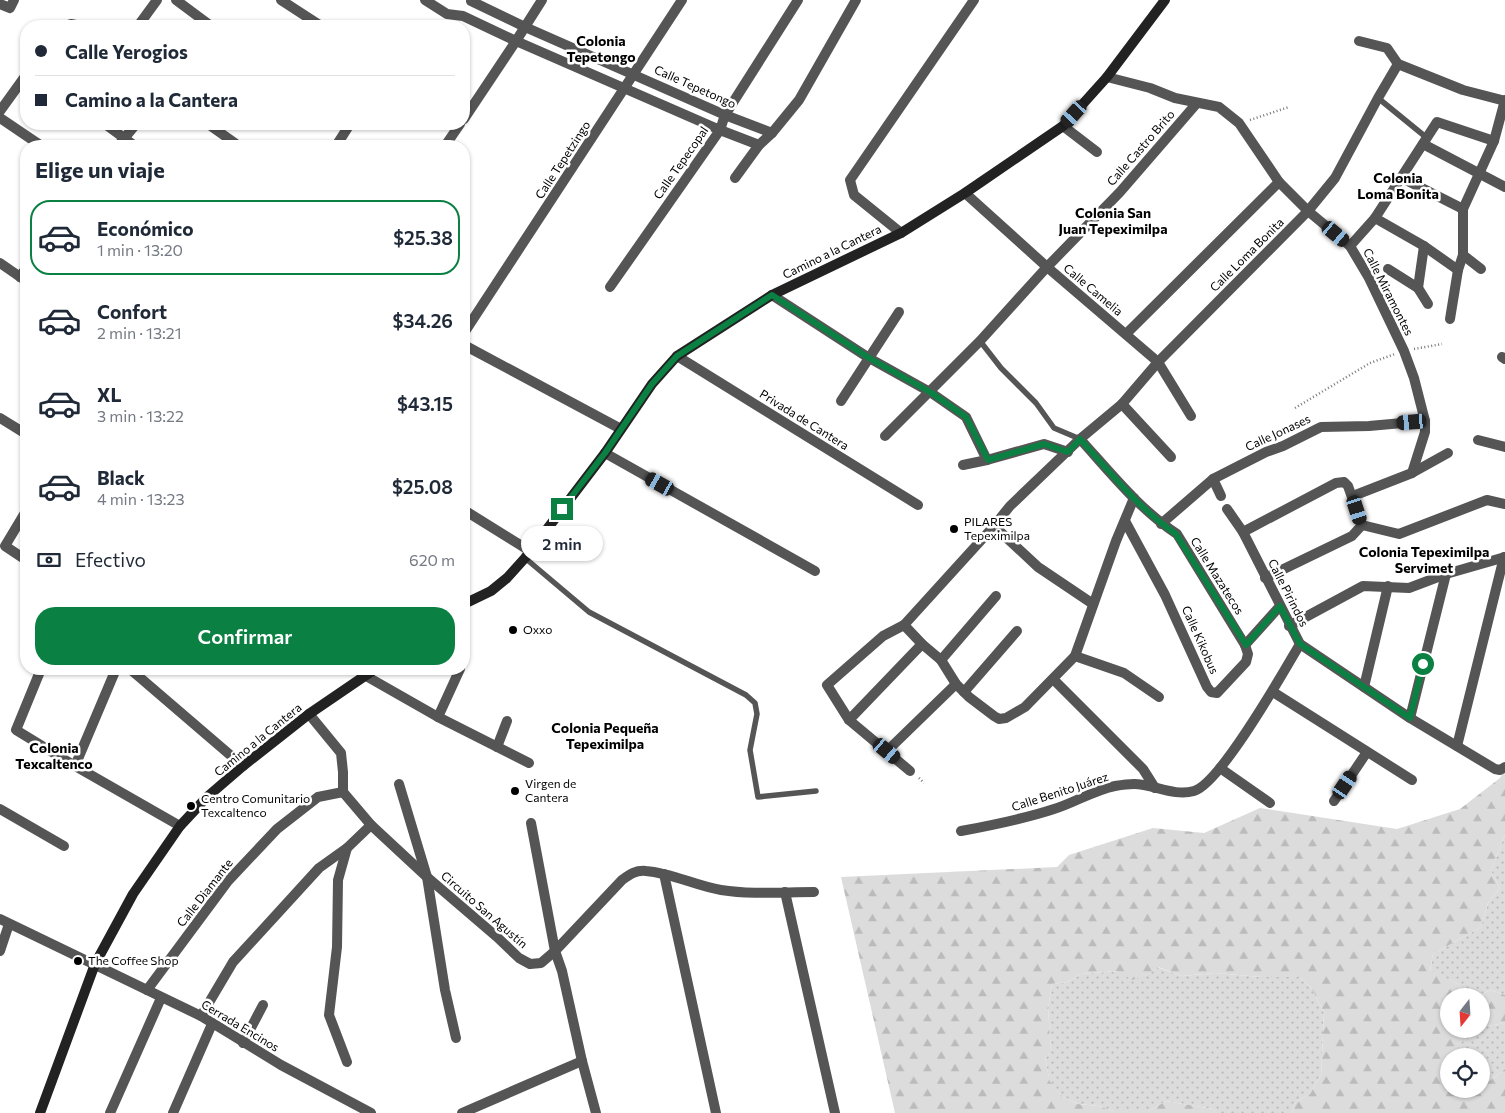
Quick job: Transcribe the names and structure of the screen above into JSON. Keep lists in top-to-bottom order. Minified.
{"streets":{"street":["Calle Tepetongo","Calle Castro Brito","Calle Tepetzingo","Calle Tepecopal","Camino a la Cantera","Calle Loma Bonita","Calle Camelia","Calle Miramontes","Privada de Cantera","Calle Jonases","Calle Mazatecos","Calle Pirindos","Calle Kikobus","Calle Benito Juárez","Calle Diamante","Circuito San Agustín","Cerrada Encinos"]},"crossings":[["Calle Tepetongo","Calle Tepetzingo"],["Calle Tepetongo","Calle Tepecopal"],["Calle Castro Brito","Calle Camelia"],["Calle Castro Brito","Calle Miramontes"],["Camino a la Cantera","Calle Camelia"],["Camino a la Cantera","Calle Miramontes"],["Camino a la Cantera","Privada de Cantera"],["Camino a la Cantera","Cerrada Encinos"],["Calle Loma Bonita","Calle Camelia"],["Calle Loma Bonita","Calle Miramontes"],["Calle Loma Bonita","Calle Mazatecos"],["Calle Miramontes","Calle Jonases"],["Calle Jonases","Calle Mazatecos"],["Calle Mazatecos","Calle Kikobus"],["Calle Pirindos","Calle Kikobus"],["Calle Pirindos","Calle Benito Juárez"],["Calle Diamante","Circuito San Agustín"],["Calle Diamante","Cerrada Encinos"]],"districts":["Colonia Tepetongo","Colonia Loma Bonita","Colonia San Juan Tepeximilpa","Colonia Tepeximilpa Servimet","Colonia Pequeña Tepeximilpa","Colonia Texcaltenco"],"places":["PILARES Tepeximilpa","Oxxo","Virgen de Cantera","Centro Comunitario Texcaltenco","The Coffee Shop"],"north":"bottom","page":{"banner":["Calle Yerogios","Camino a la Cantera"],"heading":"Elige un viaje","list":[{"name":"Económico","note":"1 min · 13:20","value":"$25.38"},{"name":"Confort","note":"2 min · 13:21","value":"$34.26"},{"name":"XL","note":"3 min · 13:22","value":"$43.15"},{"name":"Black","note":"4 min · 13:23","value":"$25.08"}],"bubble":"2 min","pay":["Efectivo","620 m"],"buttons":"Confirmar"}}
